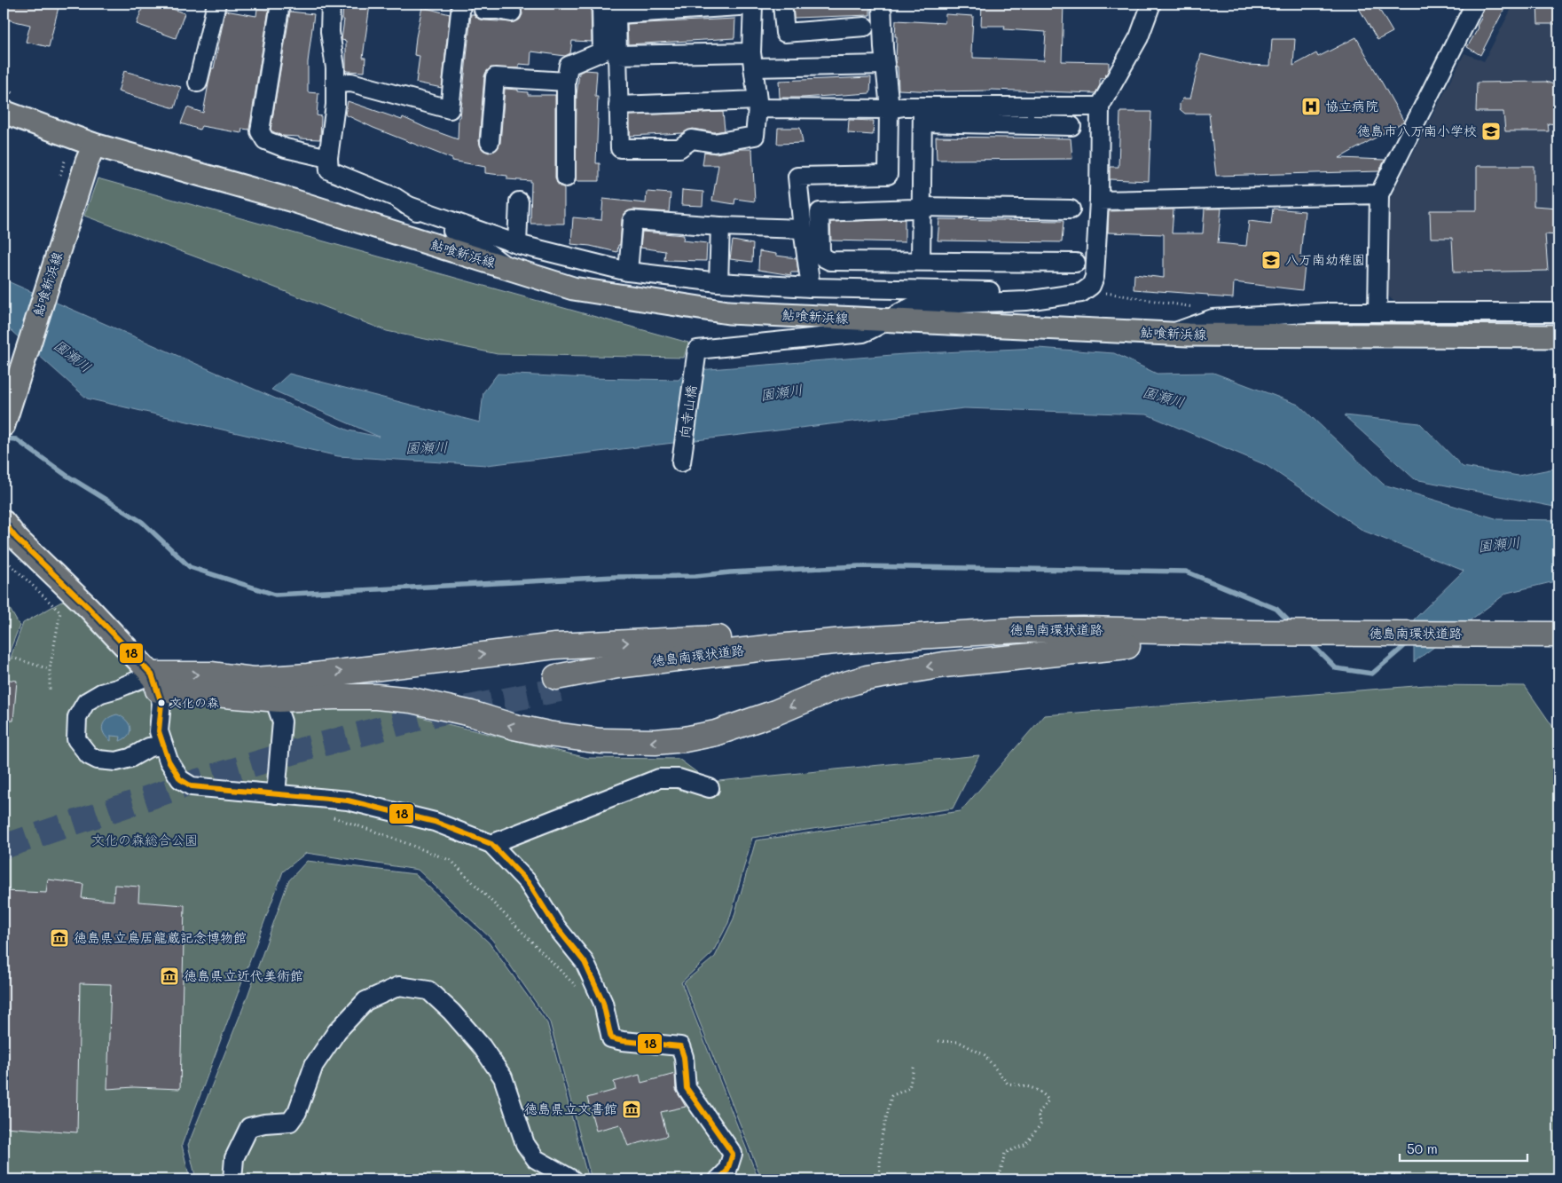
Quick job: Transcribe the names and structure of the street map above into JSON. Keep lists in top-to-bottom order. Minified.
{"streets":{"highway":["徳島南環状道路"],"main road":["鮎喰新浜線"],"street":["向寺山橋"]},"crossings":[["鮎喰新浜線","向寺山橋"]],"water":["園瀬川"],"parks":["文化の森総合公園"],"places":{"hospital":["協立病院"],"school or university":["徳島市八万南小学校","八万南幼稚園"],"other":["文化の森"],"museum":["徳島県立鳥居龍蔵記念博物館","徳島県立近代美術館","徳島県立文書館"]},"lines":["transit line 18"],"scale_bar":"50 m"}
